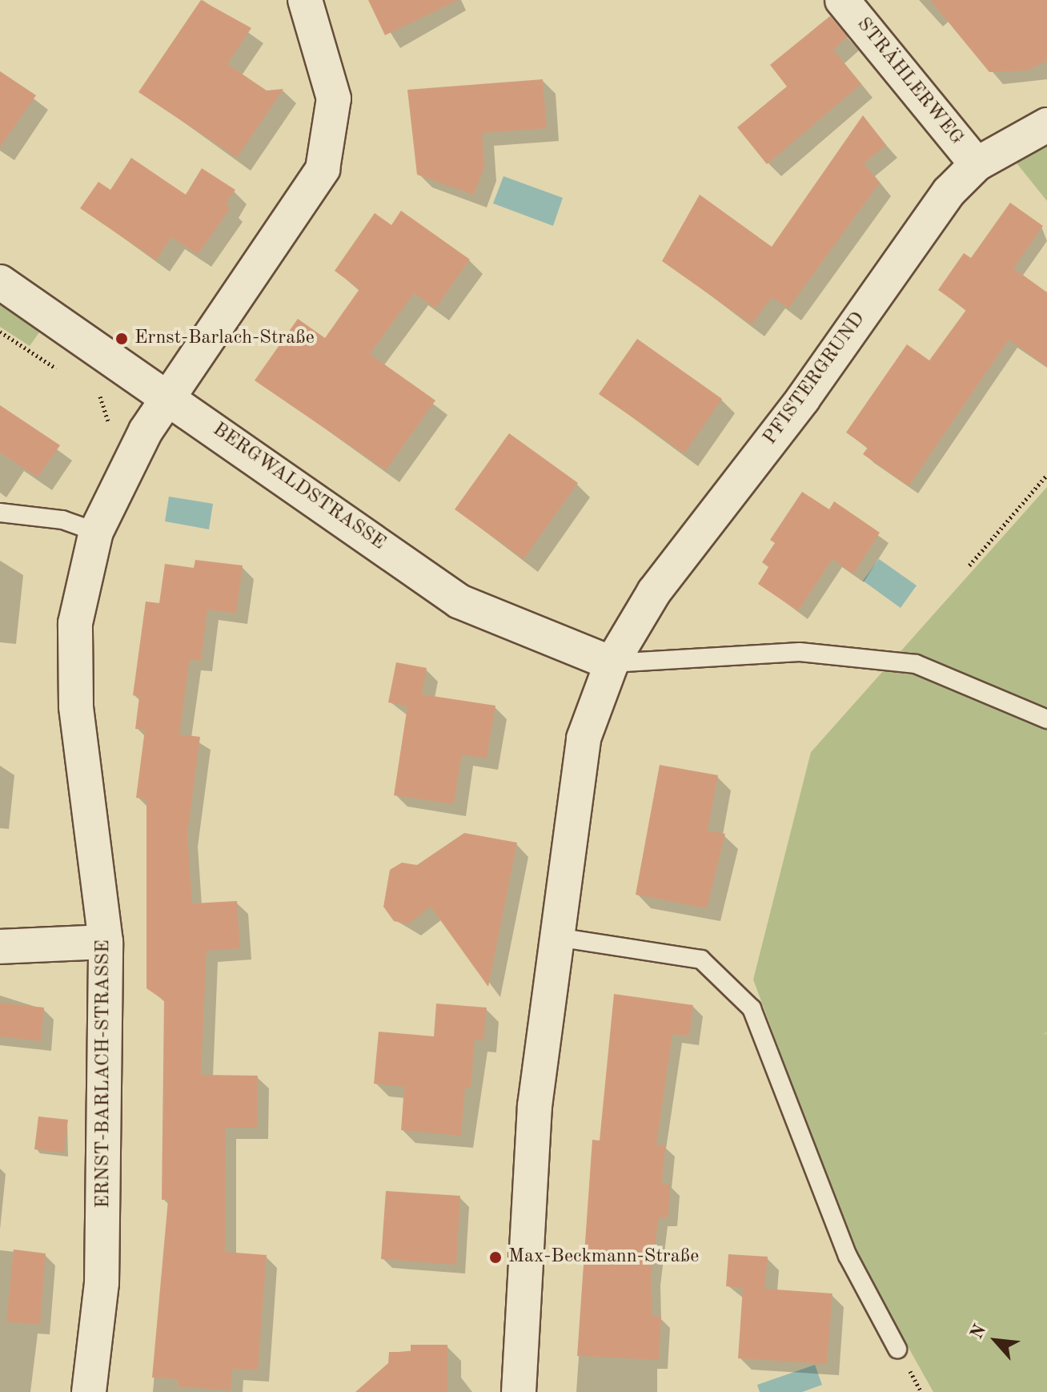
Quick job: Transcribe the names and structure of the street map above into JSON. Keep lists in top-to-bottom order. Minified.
{"streets":{"street":["STRÄHLERWEG","PFISTERGRUND","BERGWALDSTRASSE","ERNST-BARLACH-STRASSE"]},"crossings":[["STRÄHLERWEG","PFISTERGRUND"],["PFISTERGRUND","BERGWALDSTRASSE"],["BERGWALDSTRASSE","ERNST-BARLACH-STRASSE"]],"places":["Ernst-Barlach-Straße","Max-Beckmann-Straße"],"north":"top left"}
